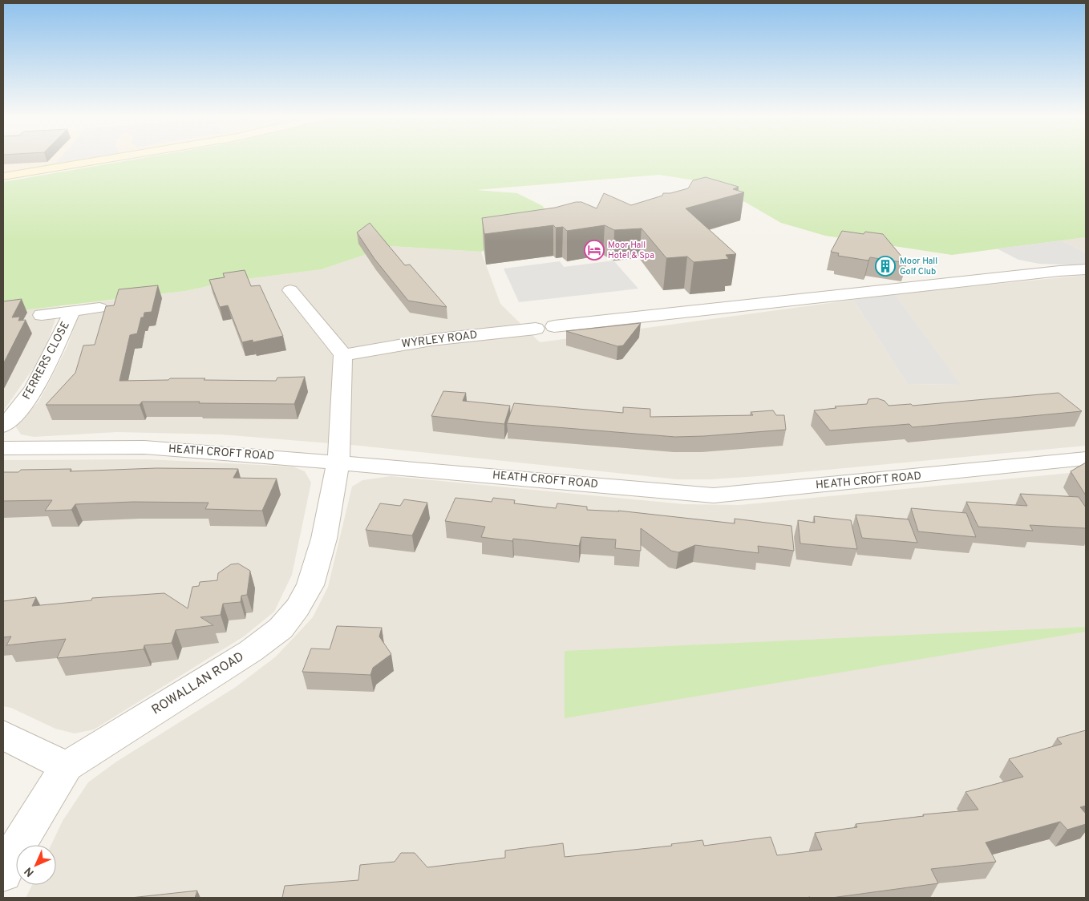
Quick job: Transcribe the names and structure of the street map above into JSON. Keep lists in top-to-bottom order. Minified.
{"streets":{"street":["WYRLEY ROAD","FERRERS CLOSE","HEATH CROFT ROAD","ROWALLAN ROAD"]},"crossings":[["WYRLEY ROAD","ROWALLAN ROAD"],["HEATH CROFT ROAD","ROWALLAN ROAD"]],"places":{"hotel":["Moor Hall Hotel & Spa"],"building":["Moor Hall Golf Club"]},"north":"bottom left"}
